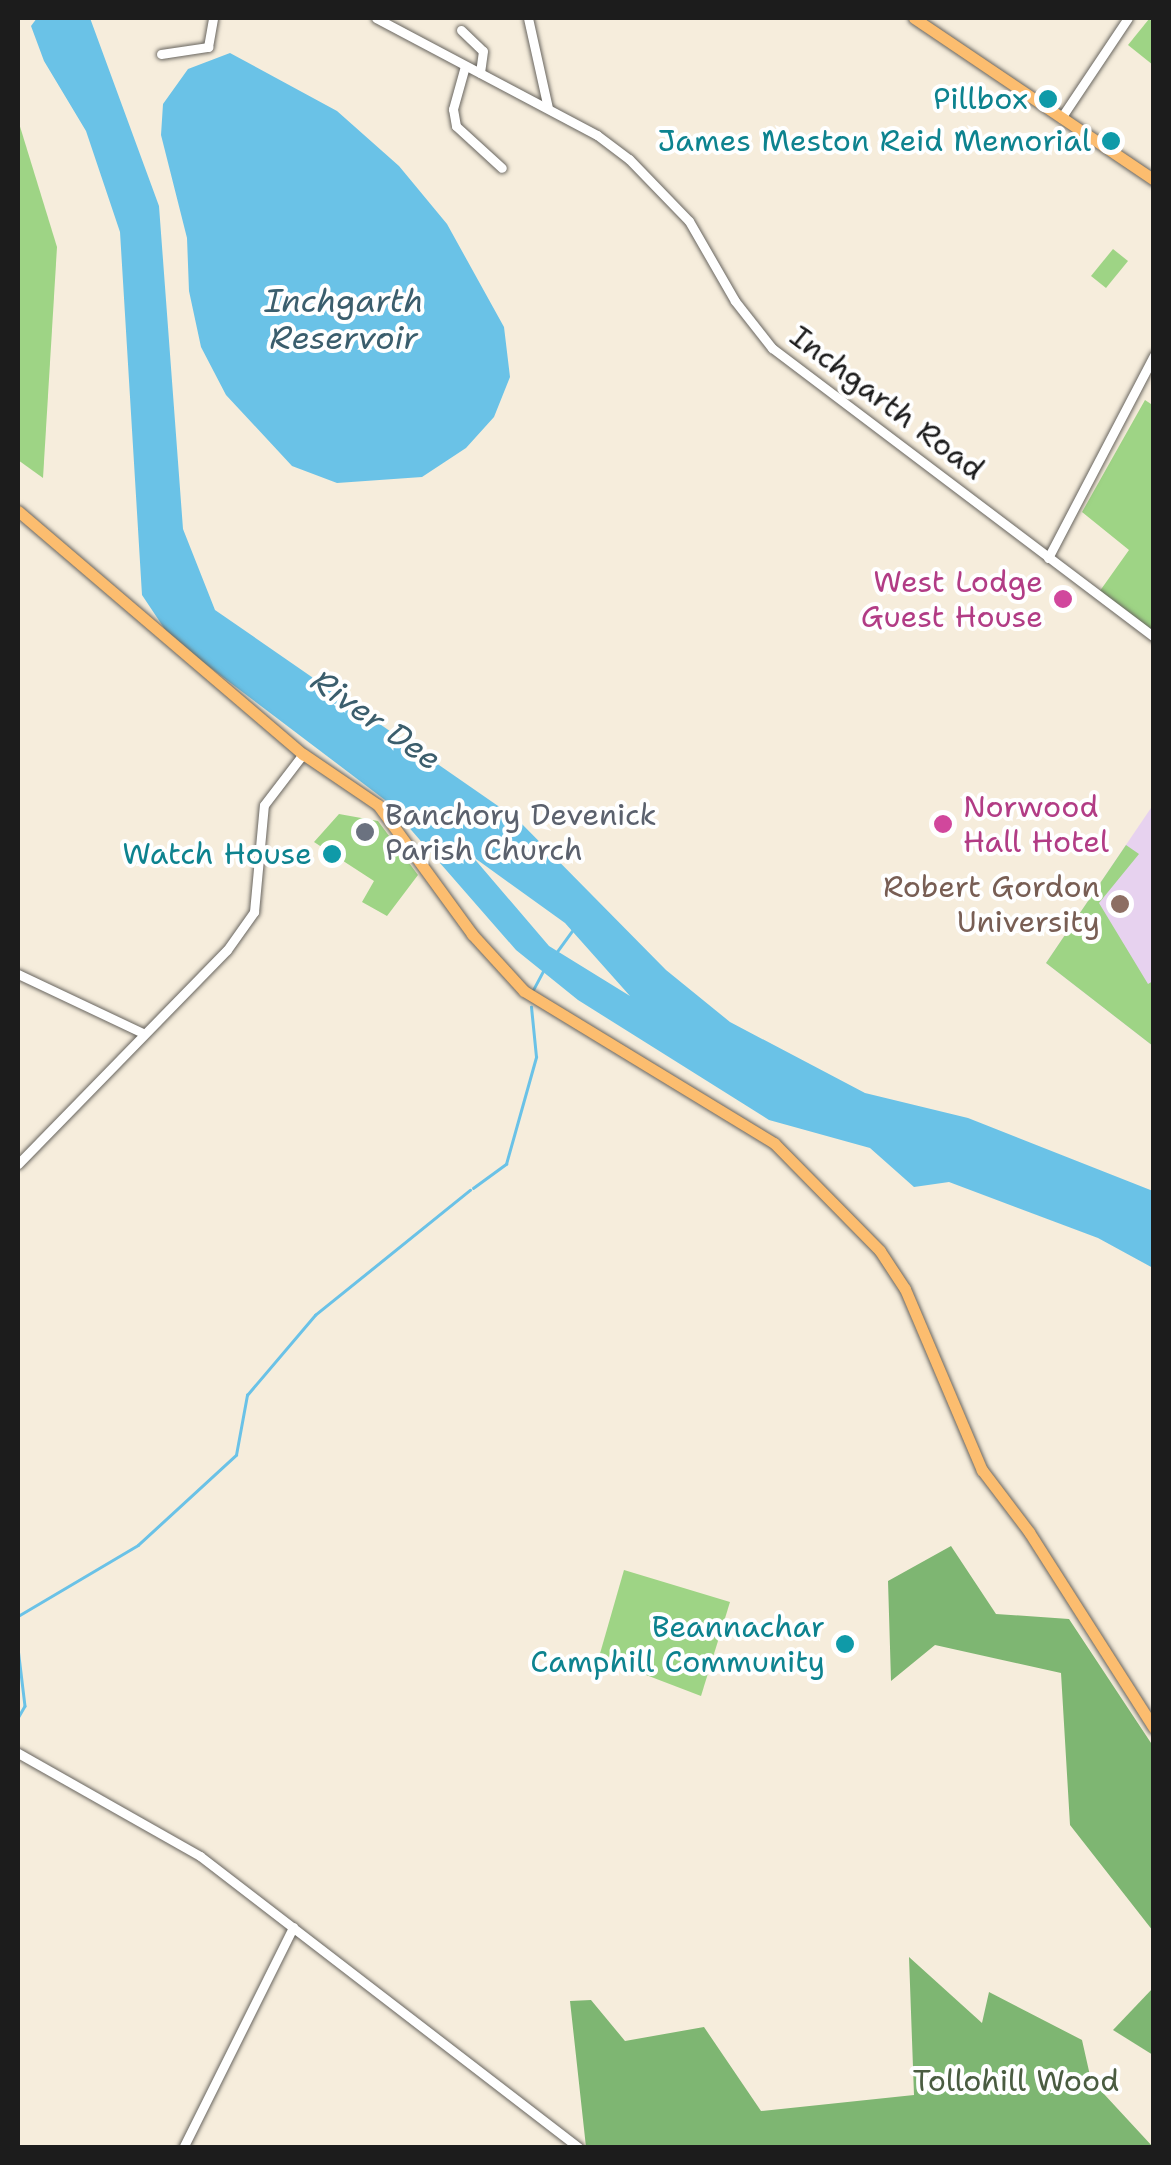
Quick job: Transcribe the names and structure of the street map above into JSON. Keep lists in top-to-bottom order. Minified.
{"streets":{"street":["Inchgarth Road"]},"water":["Inchgarth Reservoir","River Dee"],"parks":["Tollohill Wood"],"places":["Pillbox","James Meston Reid Memorial","West Lodge Guest House","Norwood Hall Hotel","Banchory Devenick Parish Church","Watch House","Robert Gordon University","Beannachar Camphill Community"]}
